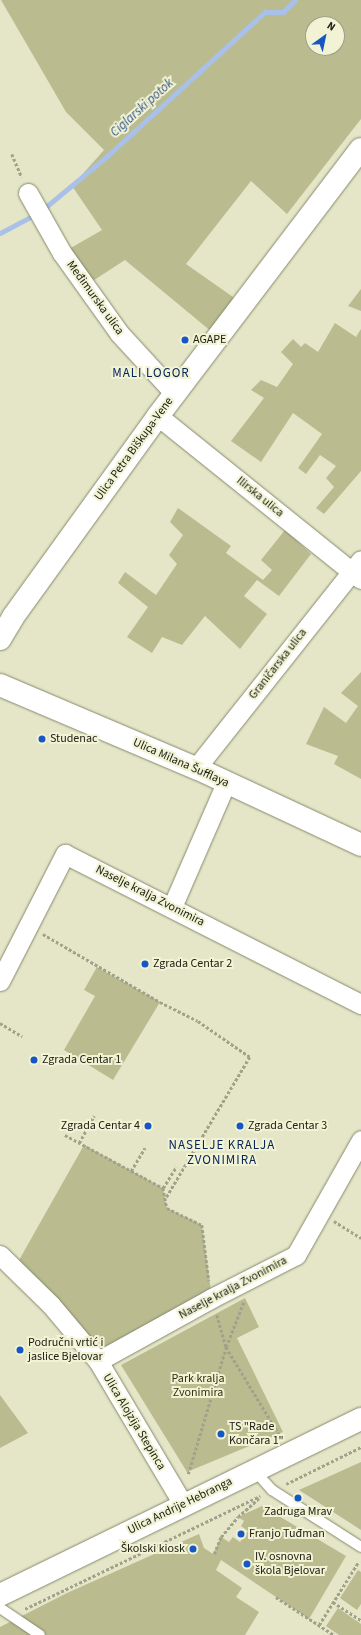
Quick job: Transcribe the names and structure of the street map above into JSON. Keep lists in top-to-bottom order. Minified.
{"streets":{"main road":["Ulica Petra Biškupa-Vene","Ulica Milana Šufflaya","Ulica Andrije Hebranga"],"street":["Međimurska ulica","Ilirska ulica","Graničarska ulica","Naselje kralja Zvonimira","Ulica Alojzija Stepinca"]},"crossings":[["Međimurska ulica","Ulica Petra Biškupa-Vene"],["Ulica Petra Biškupa-Vene","Ilirska ulica"],["Ilirska ulica","Graničarska ulica"],["Graničarska ulica","Ulica Milana Šufflaya"],["Naselje kralja Zvonimira","Ulica Alojzija Stepinca"],["Ulica Alojzija Stepinca","Ulica Andrije Hebranga"]],"districts":["MALI LOGOR","NASELJE KRALJA ZVONIMIRA"],"water":["Ciglarski potok"],"parks":["Park kralja Zvonimira"],"places":["AGAPE","Studenac","Zgrada Centar 2","Zgrada Centar 1","Zgrada Centar 4","Zgrada Centar 3","Područni vrtić i jaslice Bjelovar","TS \"Rade Končara 1\"","Zadruga Mrav","Franjo Tuđman","Školski kiosk","IV. osnovna škola Bjelovar"],"north":"top right"}
